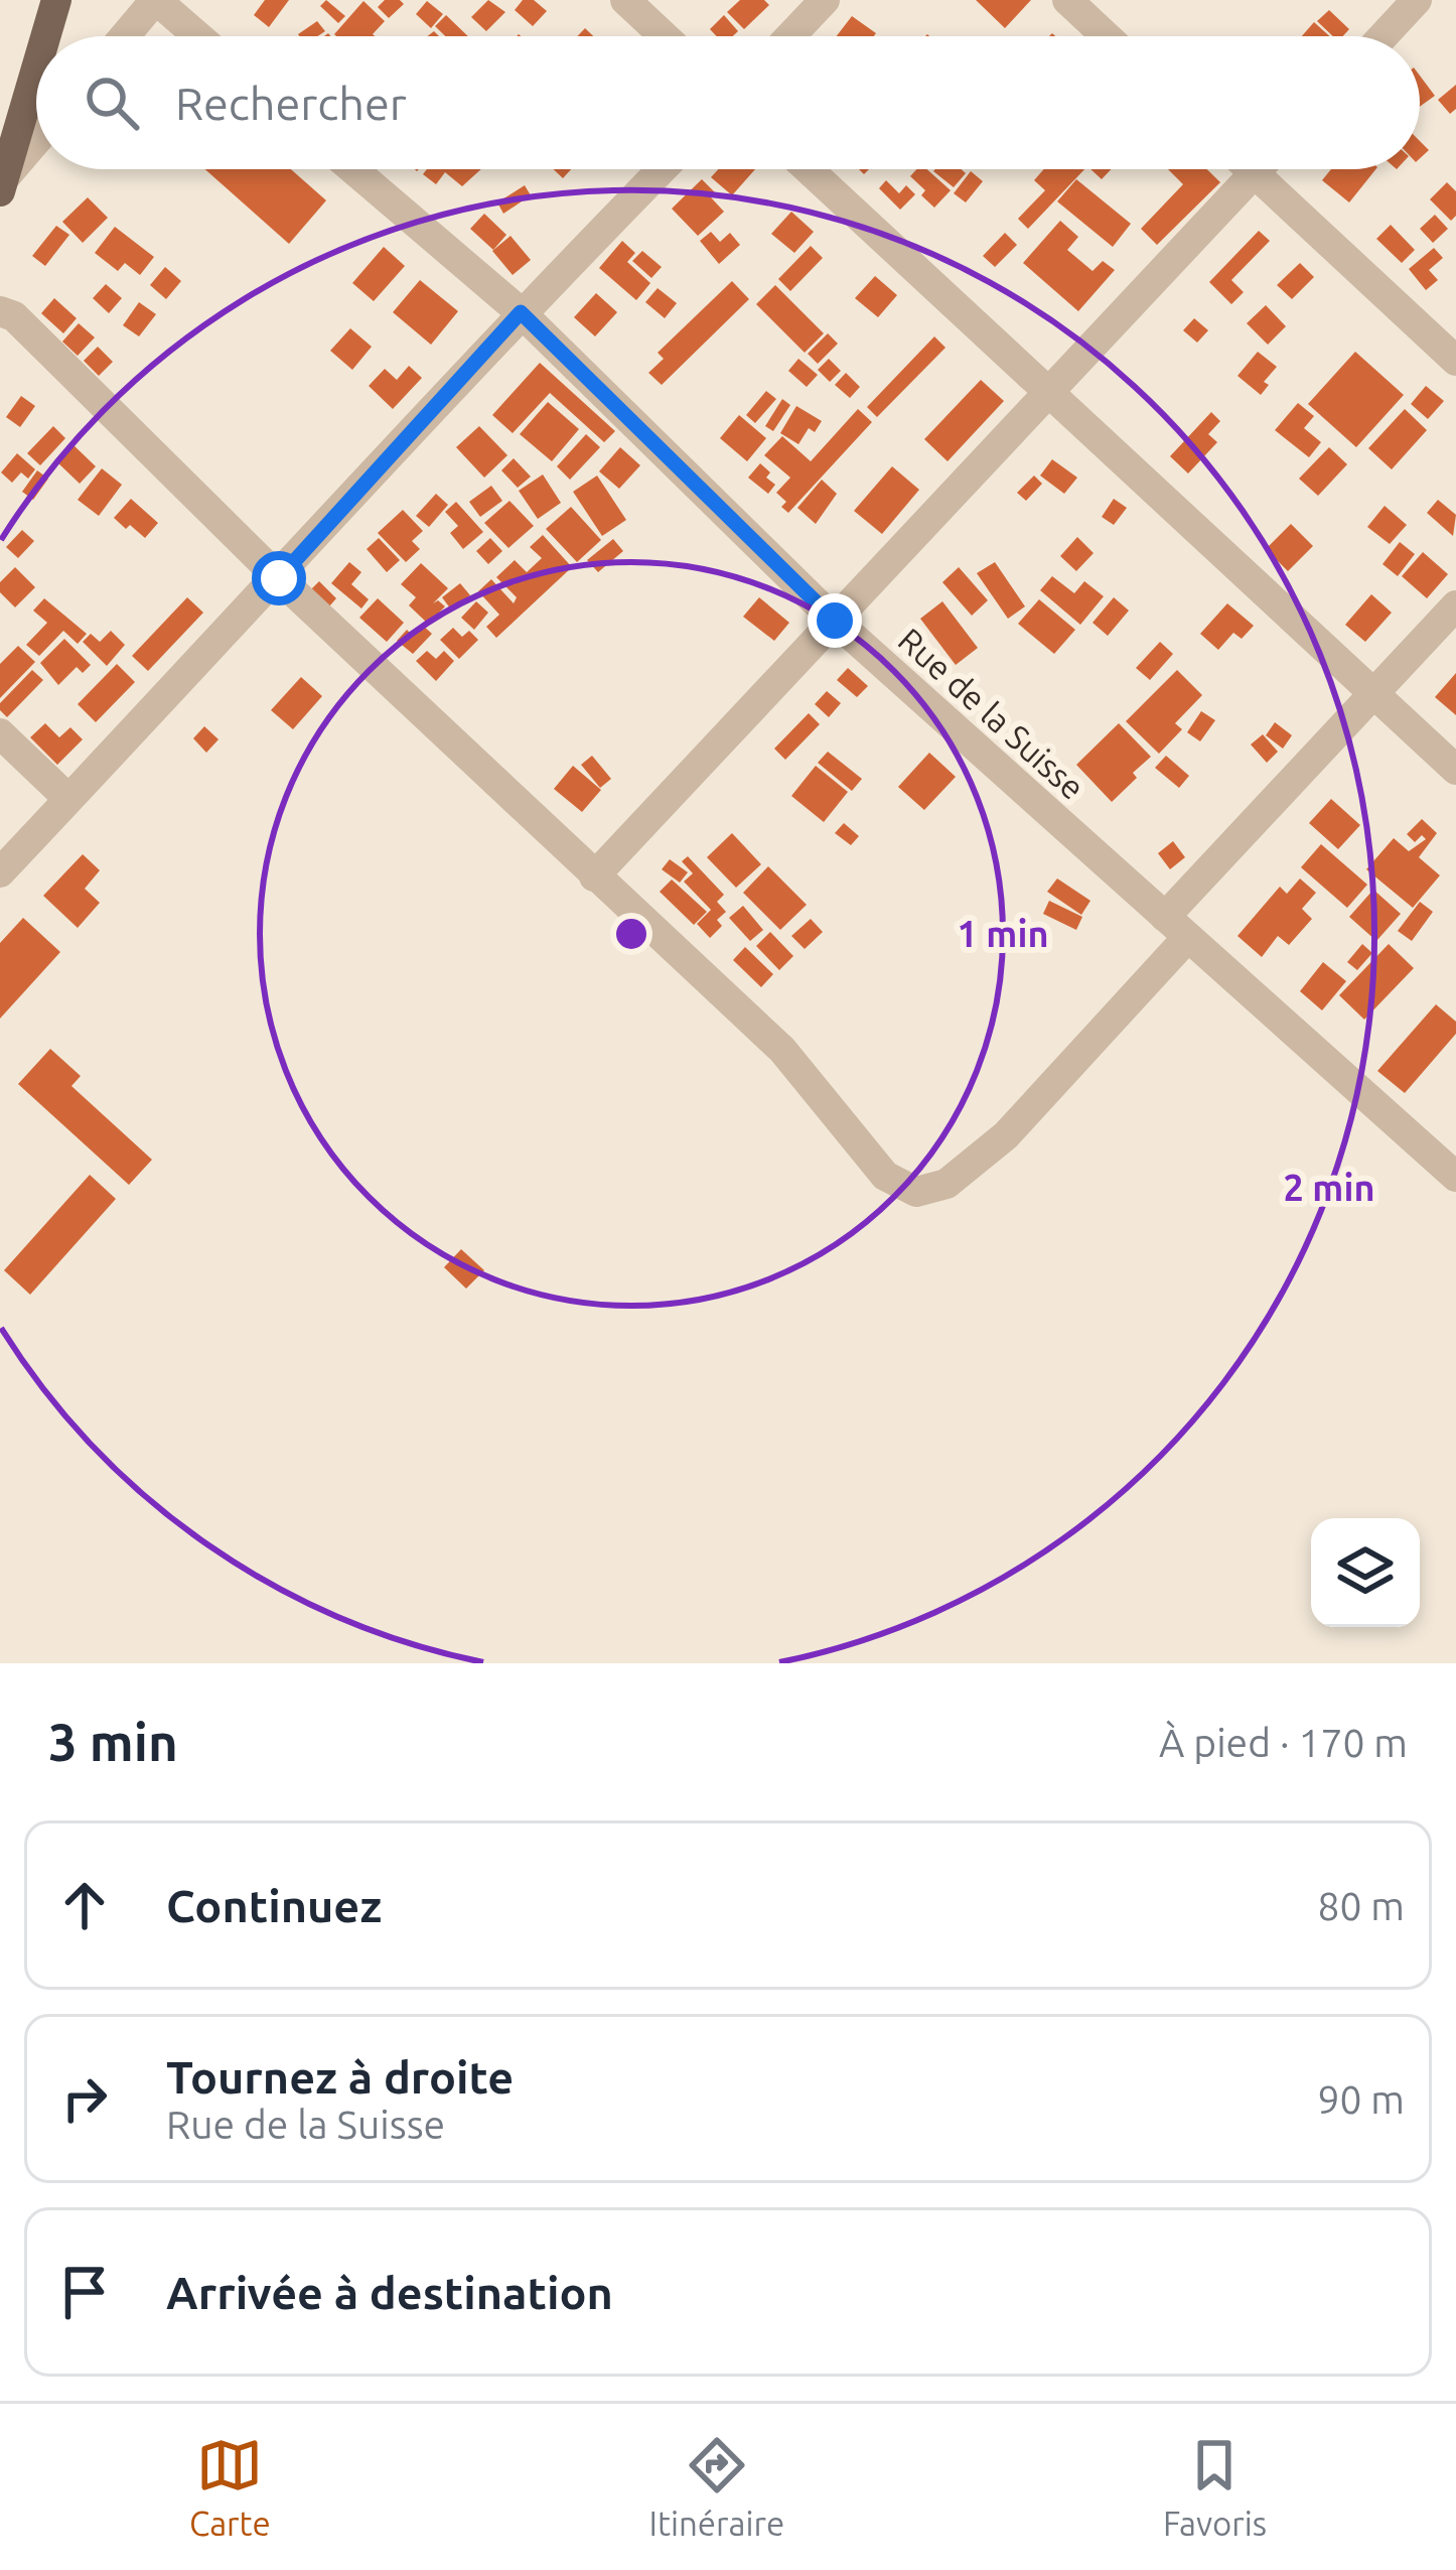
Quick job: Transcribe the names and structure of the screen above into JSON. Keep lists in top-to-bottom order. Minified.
{"streets":{"street":["Rue de la Suisse"]},"page":{"search":"Rechercher","heading":["3 min","À pied · 170 m"],"list":[["Continuez","80 m"],["Tournez à droite","Rue de la Suisse","90 m"],"Arrivée à destination"],"nav":["Carte","Itinéraire","Favoris"]},"rings":["1 min","2 min"]}
